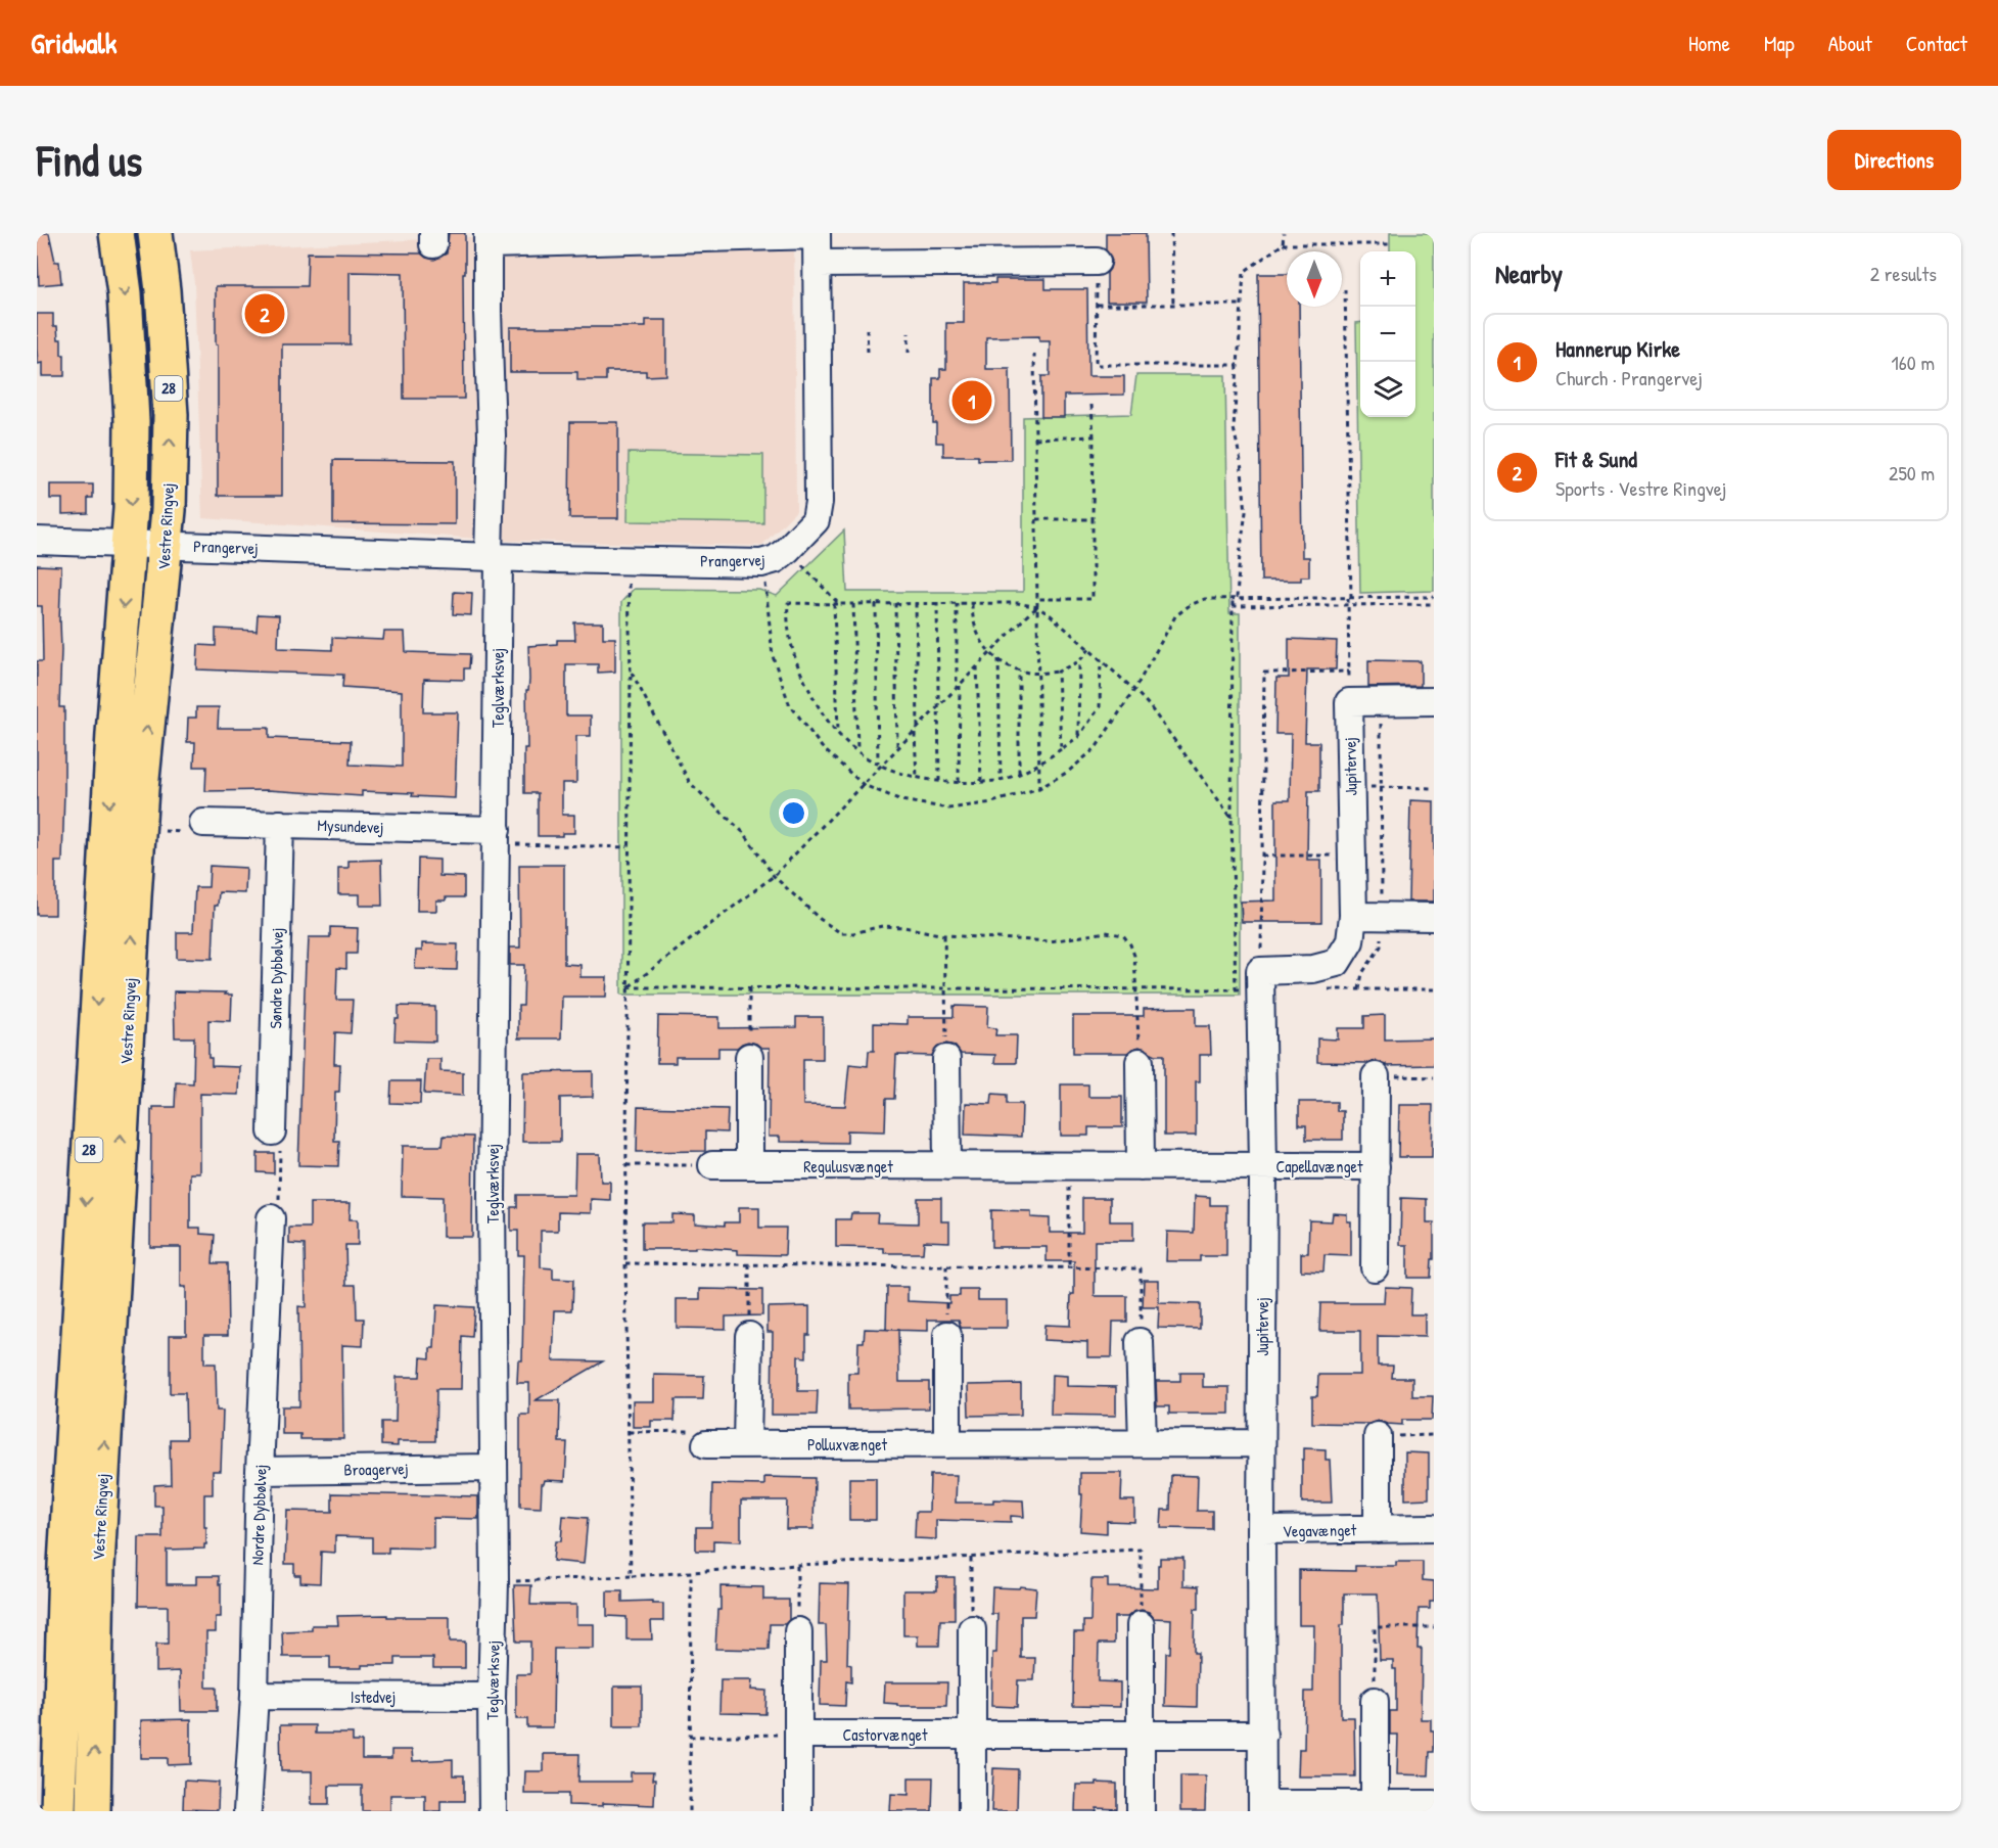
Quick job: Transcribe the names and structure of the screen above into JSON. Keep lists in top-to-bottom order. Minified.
{"streets":{"main road":["28","Vestre Ringvej"],"street":["Prangervej","Teglværksvej","Jupitervej","Mysundevej","Søndre Dybbølvej","Regulusvænget","Capellavænget","Polluxvænget","Broagervej","Nordre Dybbølvej","Vegavænget","Istedvej","Castorvænget"]},"crossings":[["Vestre Ringvej","Prangervej"],["Prangervej","Teglværksvej"],["Teglværksvej","Mysundevej"],["Teglværksvej","Broagervej"],["Teglværksvej","Istedvej"],["Jupitervej","Regulusvænget"],["Jupitervej","Capellavænget"],["Jupitervej","Polluxvænget"],["Jupitervej","Vegavænget"],["Jupitervej","Castorvænget"],["Mysundevej","Søndre Dybbølvej"],["Regulusvænget","Capellavænget"],["Broagervej","Nordre Dybbølvej"],["Nordre Dybbølvej","Istedvej"]],"north":"bottom","page":{"header":"Gridwalk","nav":["Home","Map","About","Contact"],"buttons":"Directions","title":"Find us","heading":["Nearby","2 results"],"map_buttons":["+","−"],"pins":["2","1"],"list":[{"mark":"1","name":"Hannerup Kirke","note":"Church · Prangervej","value":"160 m"},{"mark":"2","name":"Fit & Sund","note":"Sports · Vestre Ringvej","value":"250 m"}]}}
